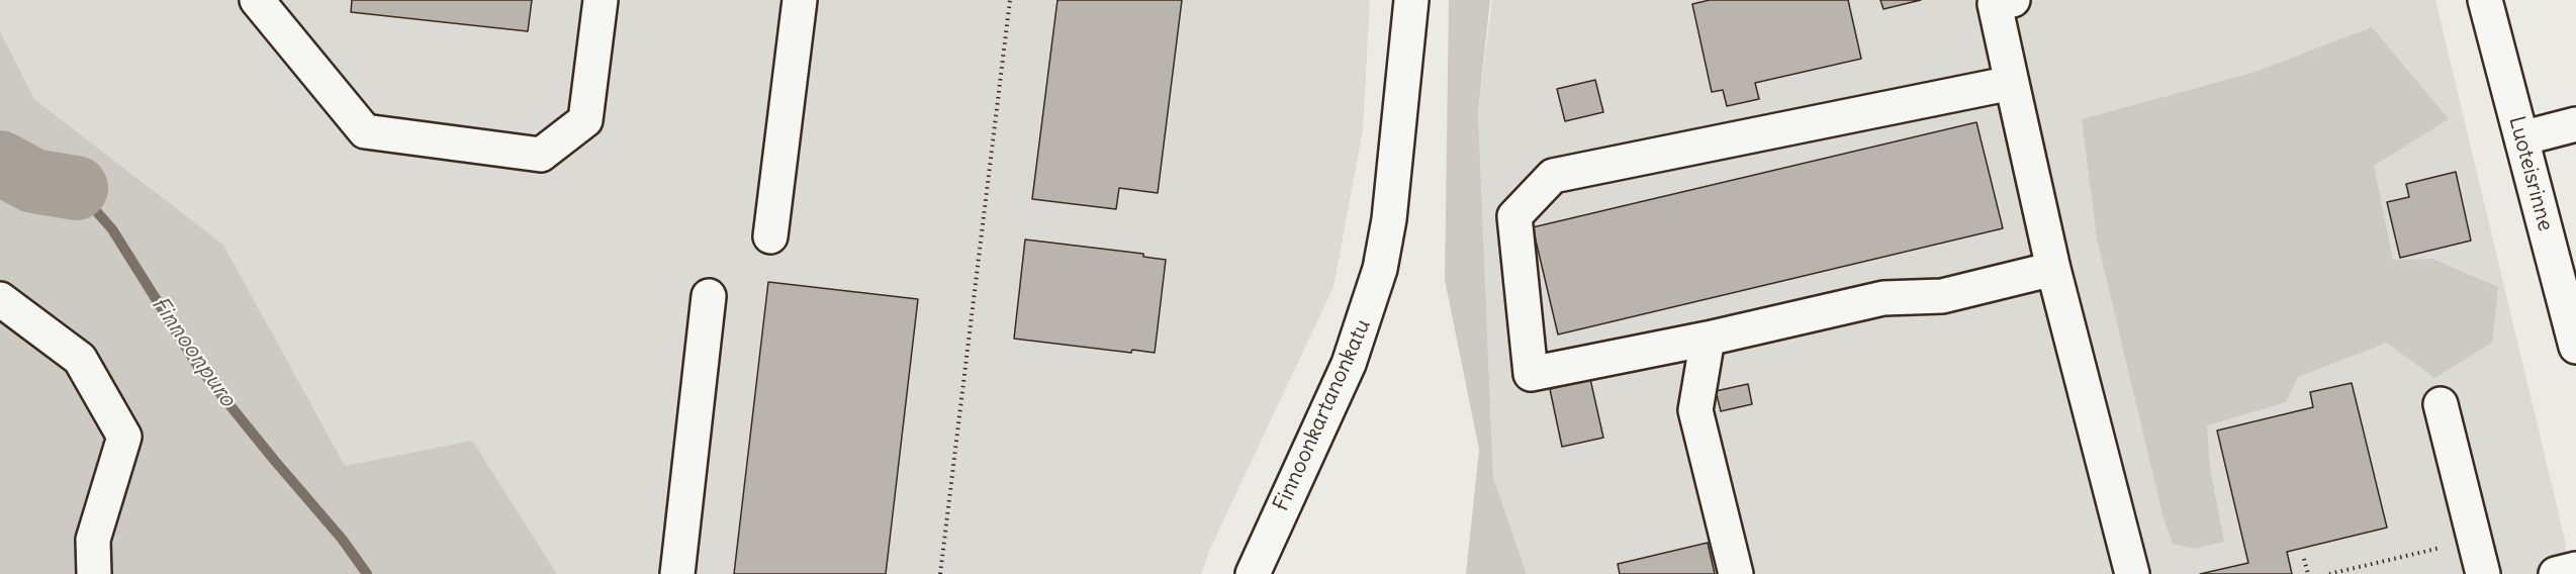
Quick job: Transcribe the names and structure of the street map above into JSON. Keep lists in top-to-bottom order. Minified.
{"streets":{"street":["Luoteisrinne","Finnoonkartanonkatu"]},"water":["Finnoonpuro"]}
